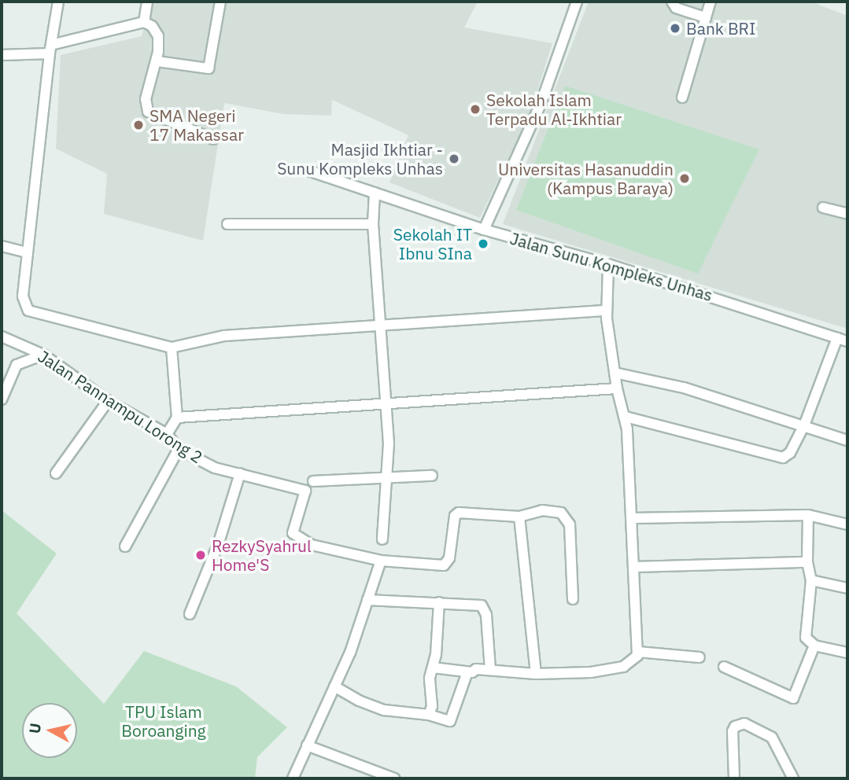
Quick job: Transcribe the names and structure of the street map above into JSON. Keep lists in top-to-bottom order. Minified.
{"streets":{"street":["Jalan Sunu Kompleks Unhas","Jalan Pannampu Lorong 2"]},"parks":["TPU Islam Boroanging"],"places":["Bank BRI","Sekolah Islam Terpadu Al-Ikhtiar","SMA Negeri 17 Makassar","Masjid Ikhtiar - Sunu Kompleks Unhas","Universitas Hasanuddin (Kampus Baraya)","Sekolah IT Ibnu SIna","RezkySyahrul Home'S"],"north":"left"}
